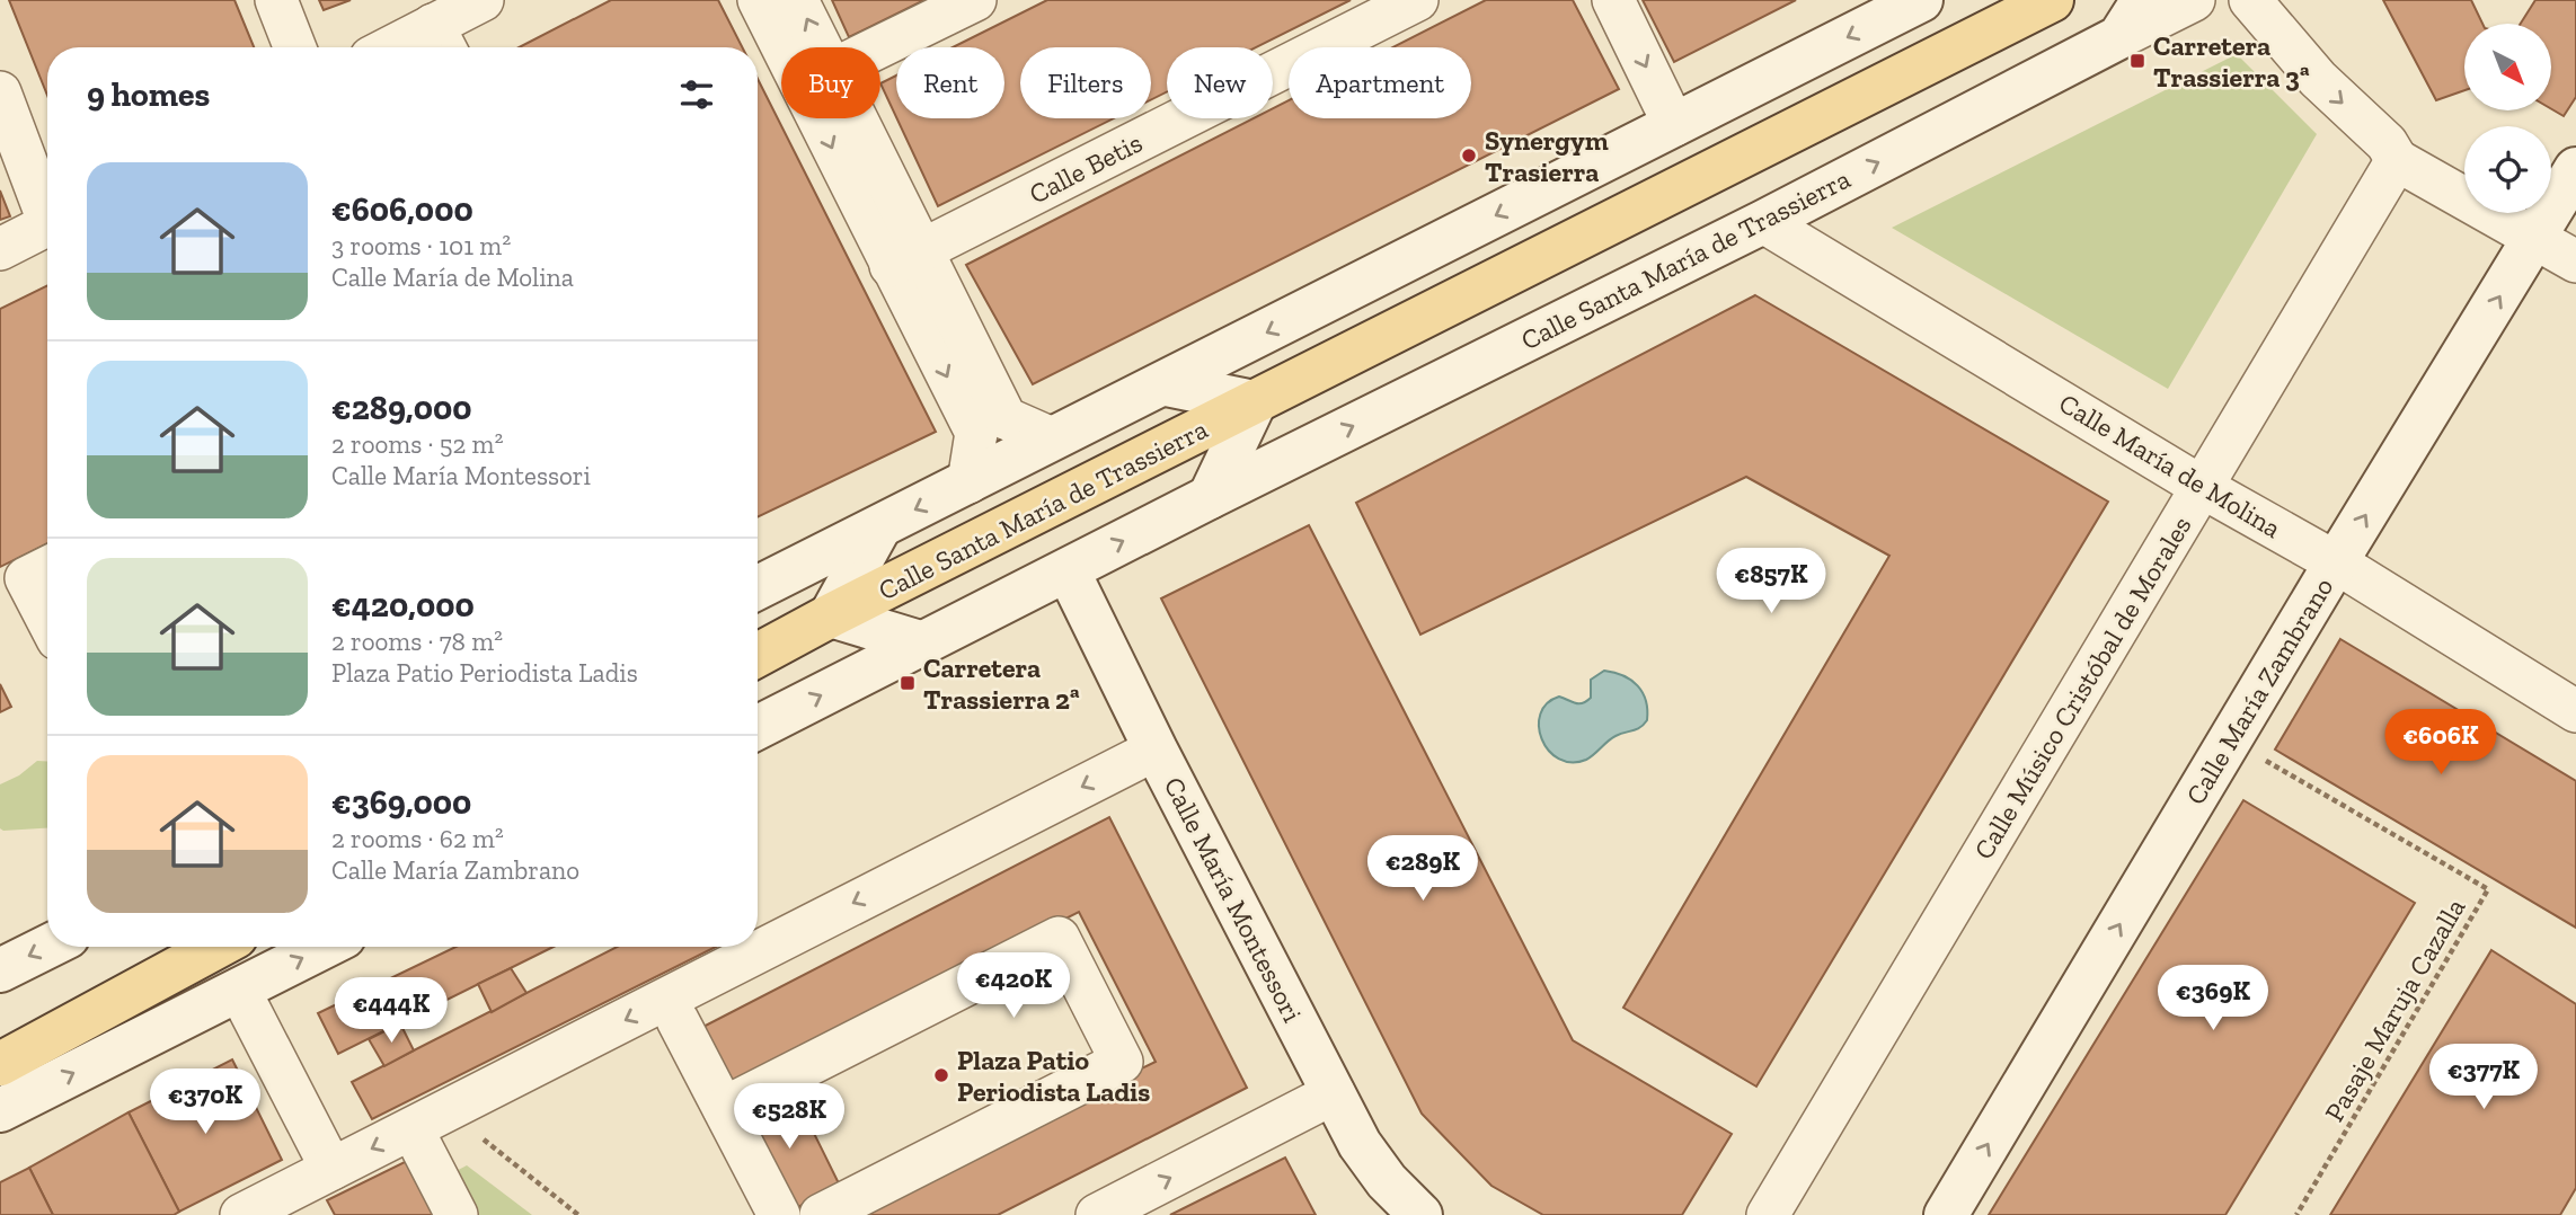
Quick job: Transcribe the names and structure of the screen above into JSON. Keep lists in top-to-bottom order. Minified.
{"streets":{"main road":["Calle Santa María de Trassierra","Calle María Zambrano","Calle María Montessori"],"street":["Calle Betis","Calle María de Molina","Calle Músico Cristóbal de Morales"],"path":["Pasaje Maruja Cazalla"]},"crossings":[["Calle Santa María de Trassierra","Calle María de Molina"],["Calle Santa María de Trassierra","Calle María Montessori"],["Calle María de Molina","Calle Músico Cristóbal de Morales"],["Calle María de Molina","Calle María Zambrano"]],"one_way":["Calle María Zambrano"],"places":{"transit":["Carretera Trassierra 3ª","Carretera Trassierra 2ª"],"other":["Synergym Trasierra","Plaza Patio Periodista Ladis"]},"north":"bottom right","page":{"chip":["Buy","Rent","Filters","New","Apartment"],"heading":"9 homes","list":[{"name":"€606,000","note":"3 rooms · 101 m² · Calle María de Molina"},{"name":"€289,000","note":"2 rooms · 52 m² · Calle María Montessori"},{"name":"€420,000","note":"2 rooms · 78 m² · Plaza Patio Periodista Ladis"},{"name":"€369,000","note":"2 rooms · 62 m² · Calle María Zambrano"}],"price":["€857K","€606K","€289K","€420K","€369K","€444K","€377K","€370K","€528K"]}}
